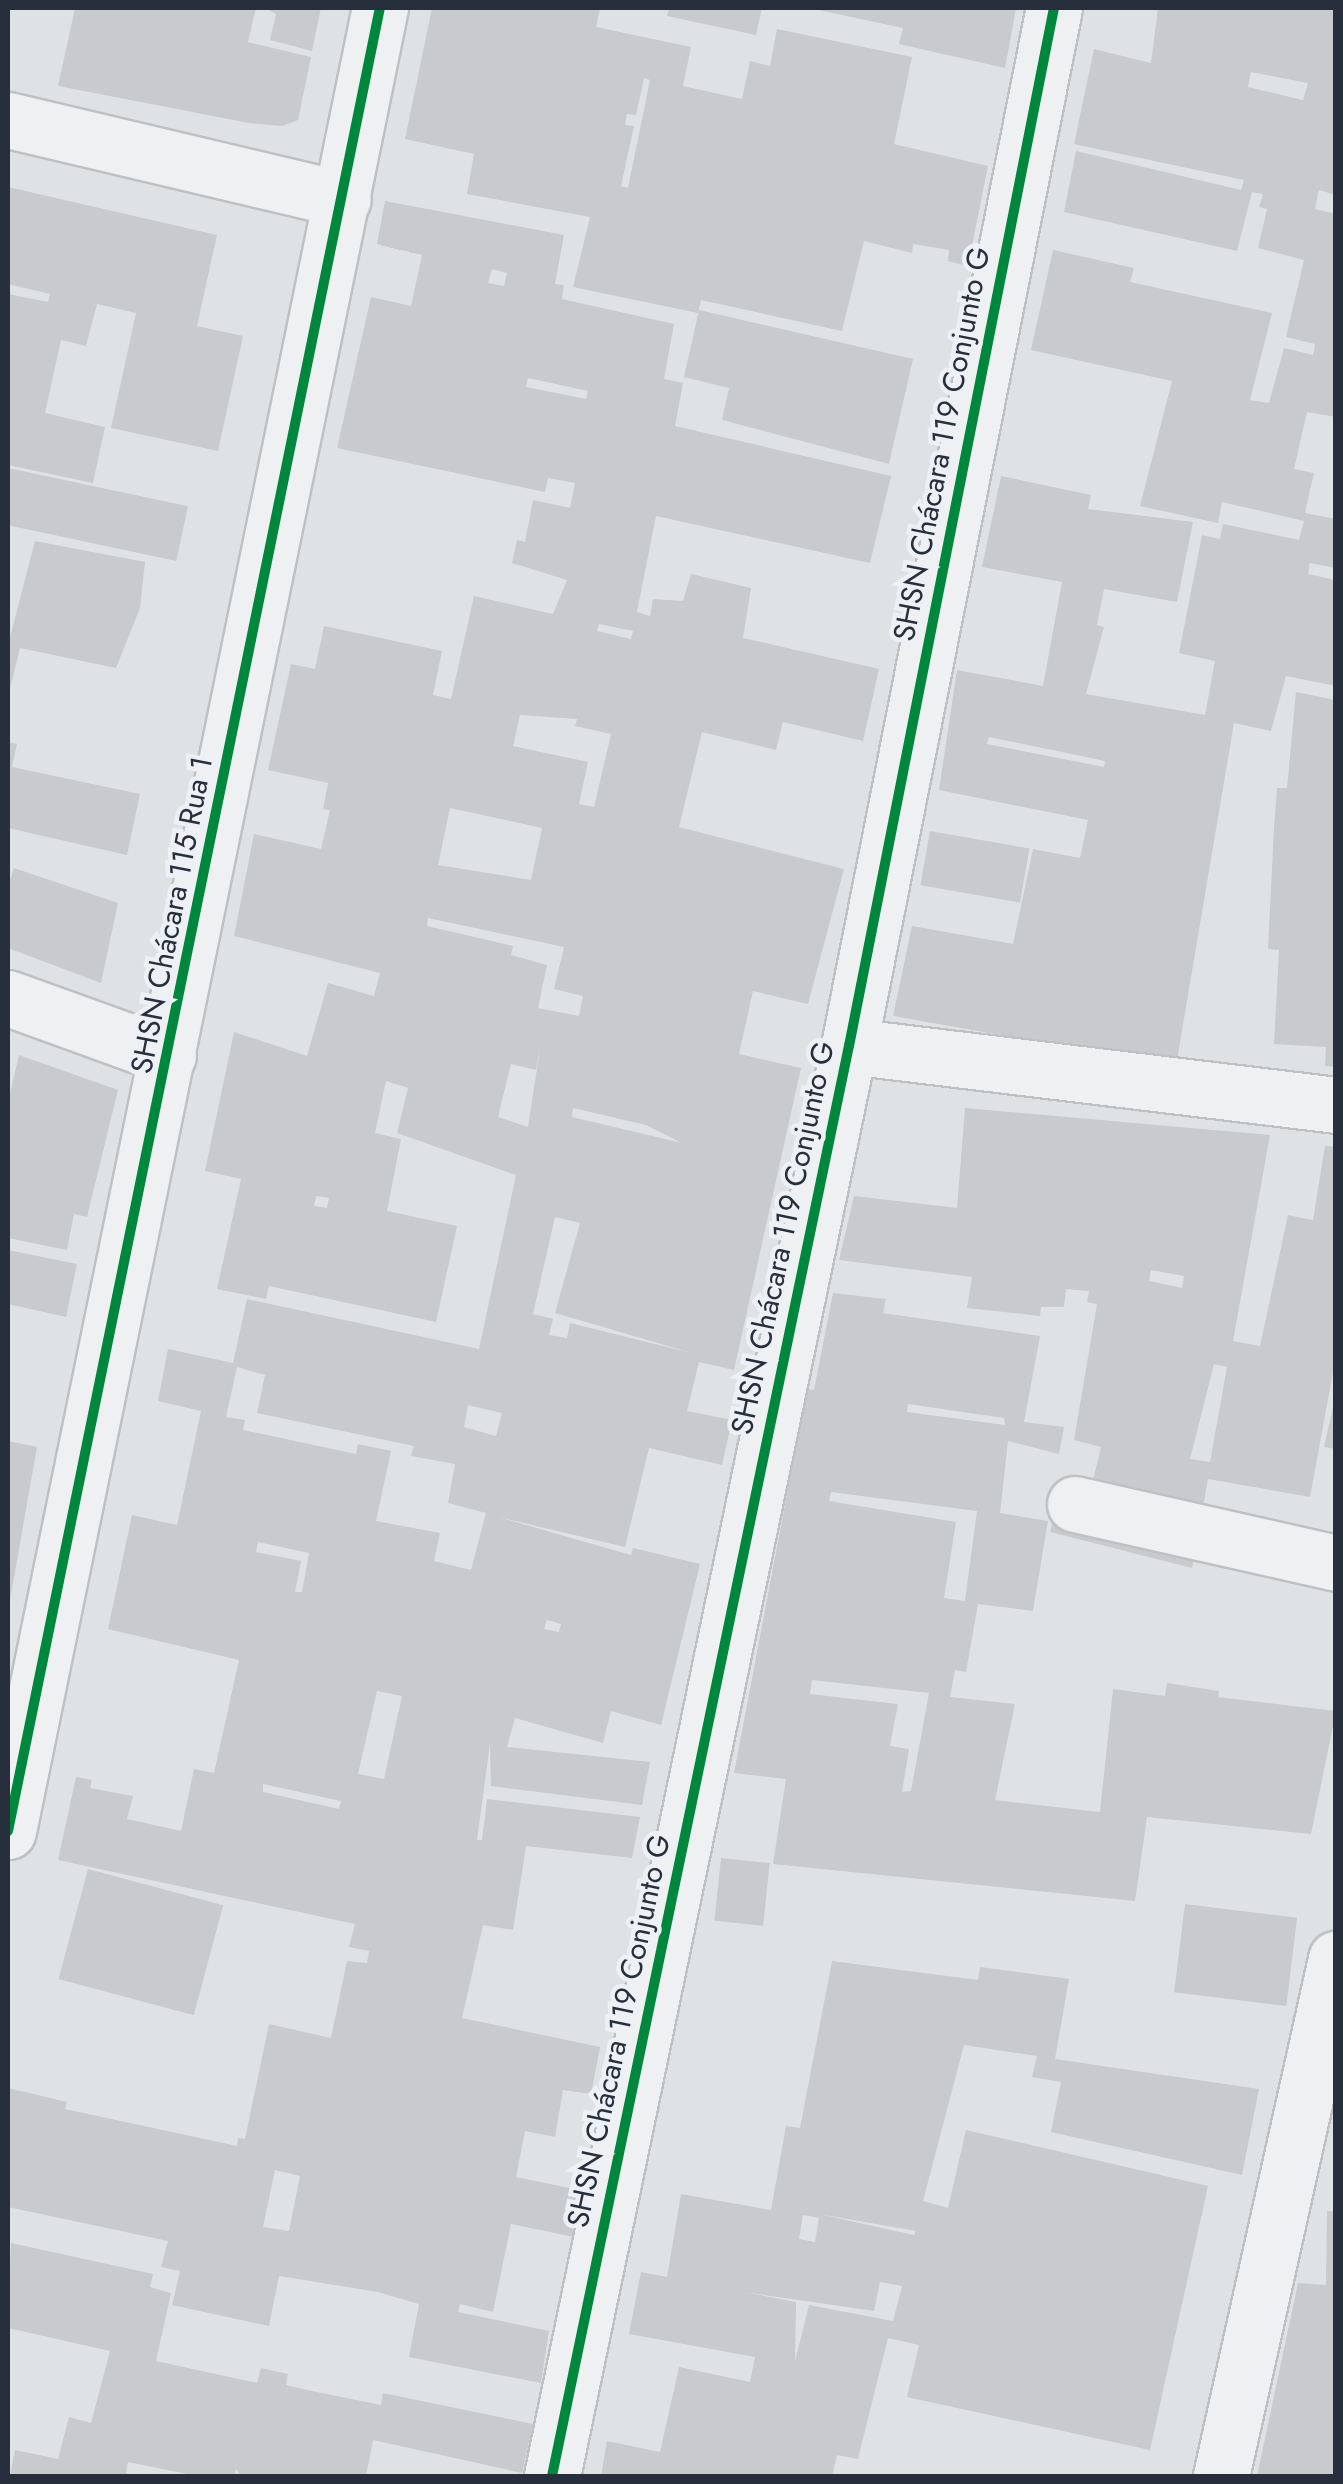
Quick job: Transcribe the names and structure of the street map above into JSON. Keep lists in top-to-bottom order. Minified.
{"streets":{"street":["SHSN Chácara 119 Conjunto G","SHSN Chácara 115 Rua 1"]}}
